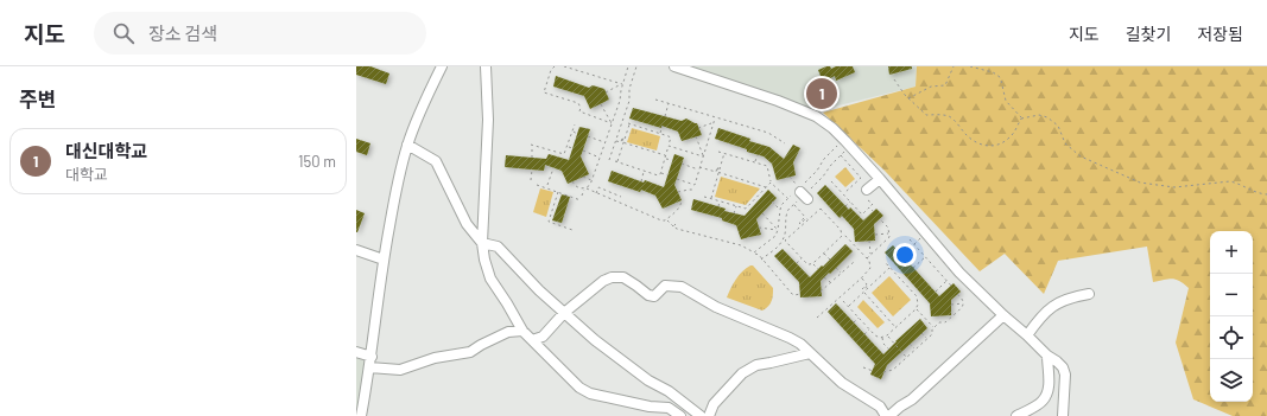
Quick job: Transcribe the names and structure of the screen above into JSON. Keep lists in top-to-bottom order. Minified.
{"page":{"header":"지도","search":"장소 검색","nav":["지도","길찾기","저장됨"],"heading":"주변","pins":"1","list":[{"mark":"1","name":"대신대학교","note":"대학교","value":"150 m"}],"map_buttons":["+","−"]}}
